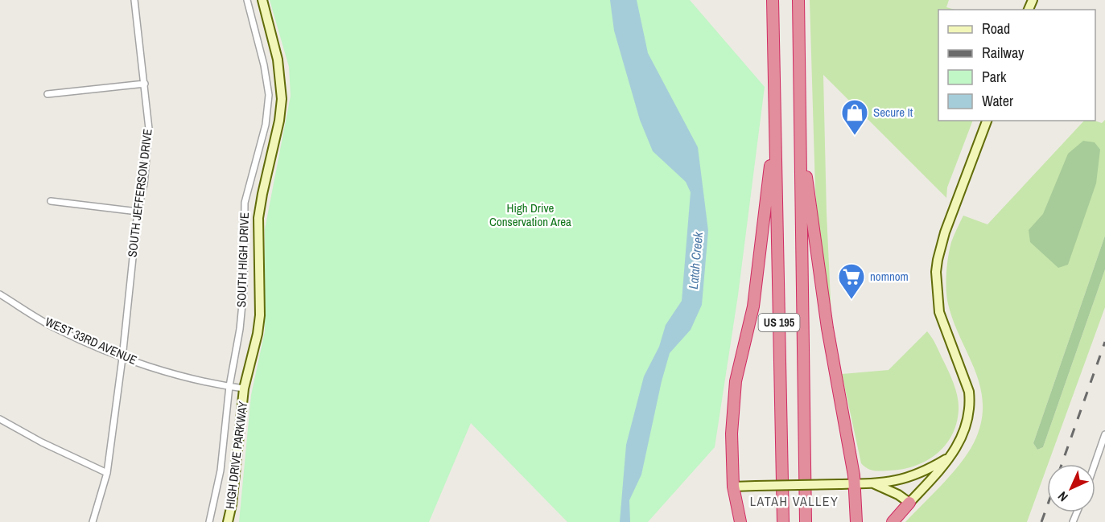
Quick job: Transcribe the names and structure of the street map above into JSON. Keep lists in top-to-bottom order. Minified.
{"streets":{"highway":["US 195"],"main road":["SOUTH HIGH DRIVE","HIGH DRIVE PARKWAY"],"street":["SOUTH JEFFERSON DRIVE","WEST 33RD AVENUE"]},"crossings":[["SOUTH JEFFERSON DRIVE","WEST 33RD AVENUE"],["SOUTH HIGH DRIVE","WEST 33RD AVENUE"],["SOUTH HIGH DRIVE","HIGH DRIVE PARKWAY"],["WEST 33RD AVENUE","HIGH DRIVE PARKWAY"]],"districts":["LATAH VALLEY"],"water":["Latah Creek"],"parks":["High Drive Conservation Area"],"places":{"shop":["Secure It"],"supermarket":["nomnom"]},"legend":["Road","Railway","Park","Water"],"north":"bottom left"}
